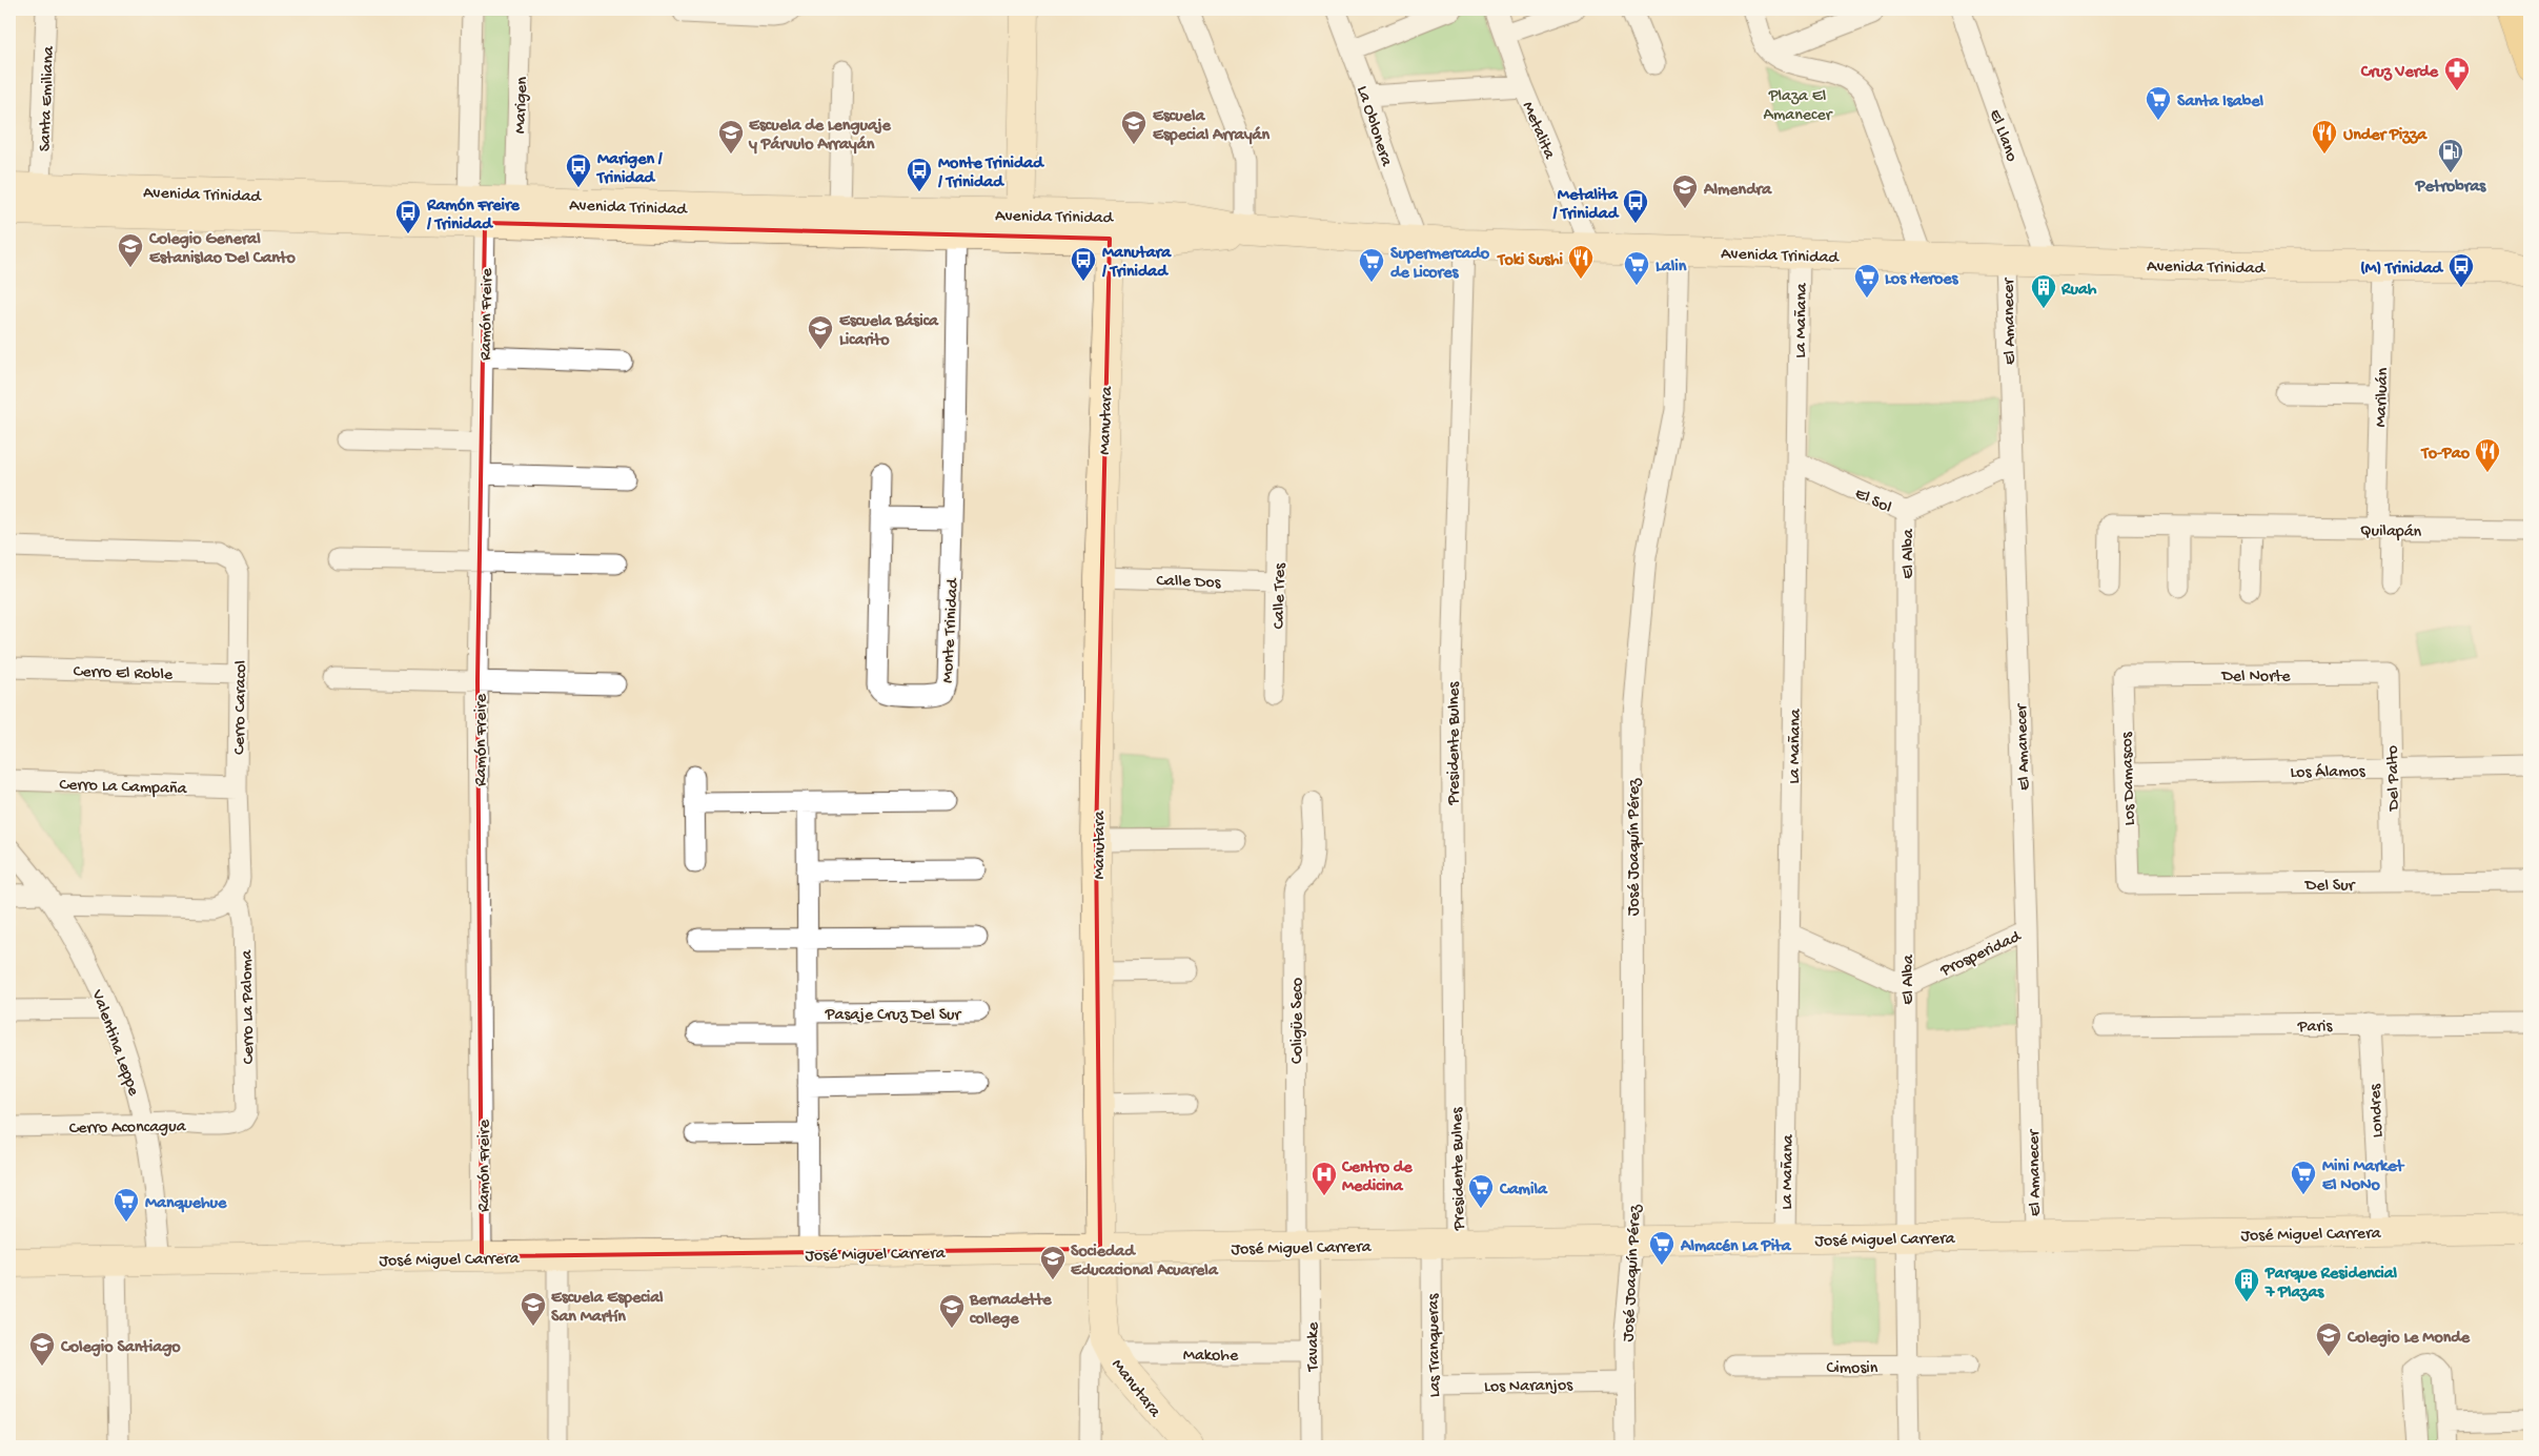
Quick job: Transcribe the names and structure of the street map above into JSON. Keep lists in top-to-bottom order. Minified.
{"streets":{"main road":["Avenida Trinidad","Manutara","José Miguel Carrera"],"street":["Santa Emiliana","Marigen","La Oblonera","Metalita","El Llano","Ramón Freire","La Mañana","El Amanecer","Mariluán","El Sol","Quilapán","El Alba","Calle Dos","Calle Tres","Monte Trinidad","Cerro El Roble","Del Norte","Cerro Caracol","Presidente Bulnes","Los Álamos","Del Palto","Los Damascos","Cerro La Campaña","José Joaquín Pérez","Del Sur","Prosperidad","Cerro La Paloma","Pasaje Cruz Del Sur","Coligüe Seco","Paris","Valentina Leppe","Londres","Cerro Aconcagua","Las Tranqueras","Tavake","Makohe","Cimosin","Los Naranjos"]},"crossings":[["Santa Emiliana","Avenida Trinidad"],["Marigen","Avenida Trinidad"],["La Oblonera","Avenida Trinidad"],["Metalita","Avenida Trinidad"],["El Llano","Avenida Trinidad"],["Avenida Trinidad","Ramón Freire"],["Avenida Trinidad","La Mañana"],["Avenida Trinidad","El Amanecer"],["Avenida Trinidad","Mariluán"],["Avenida Trinidad","Manutara"],["Avenida Trinidad","Monte Trinidad"],["Avenida Trinidad","Presidente Bulnes"],["Avenida Trinidad","José Joaquín Pérez"],["Ramón Freire","José Miguel Carrera"],["La Mañana","El Sol"],["La Mañana","José Miguel Carrera"],["El Amanecer","El Sol"],["El Amanecer","Prosperidad"],["El Amanecer","José Miguel Carrera"],["Mariluán","Quilapán"],["Manutara","Calle Dos"],["Manutara","José Miguel Carrera"],["Manutara","Makohe"],["El Sol","El Alba"],["El Alba","Prosperidad"],["El Alba","José Miguel Carrera"],["El Alba","Cimosin"],["Calle Dos","Calle Tres"],["Cerro El Roble","Cerro Caracol"],["Del Norte","Del Palto"],["Del Norte","Los Damascos"],["Cerro Caracol","Cerro La Campaña"],["Cerro Caracol","Cerro La Paloma"],["Presidente Bulnes","José Miguel Carrera"],["Presidente Bulnes","Las Tranqueras"],["Los Álamos","Del Palto"],["Los Álamos","Los Damascos"],["Del Palto","Del Sur"],["Los Damascos","Del Sur"],["José Joaquín Pérez","José Miguel Carrera"],["José Joaquín Pérez","Los Naranjos"],["Cerro La Paloma","Cerro Aconcagua"],["Pasaje Cruz Del Sur","José Miguel Carrera"],["Coligüe Seco","José Miguel Carrera"],["Coligüe Seco","Tavake"],["Paris","Londres"],["Valentina Leppe","Cerro Aconcagua"],["Valentina Leppe","José Miguel Carrera"],["Londres","José Miguel Carrera"],["José Miguel Carrera","Las Tranqueras"],["José Miguel Carrera","Tavake"],["Las Tranqueras","Los Naranjos"],["Tavake","Makohe"]],"parks":["Plaza El Amanecer"],"places":{"pharmacy":["Cruz Verde"],"supermarket":["Santa Isabel","Supermercado de Licores","Lalin","Los Heroes","Mini Market El NoNo","Camila","Manquehue","Almacén La Pita"],"school or university":["Escuela Especial Arrayán","Escuela de Lenguaje y Párvulo Arrayán","Almendra","Colegio General Estanislao Del Canto","Escuela Básica Licarito","Sociedad Educacional Acuarela","Escuela Especial San Martín","Bernadette college","Colegio Le Monde","Colegio Santiago"],"restaurant":["Under Pizza","Toki Sushi","To-Pao"],"fuel station":["Petrobras"],"bus stop":["Marigen / Trinidad","Monte Trinidad / Trinidad","Metalita / Trinidad","Ramón Freire / Trinidad","Manutara / Trinidad","(M) Trinidad"],"building":["Ruah","Parque Residencial 7 Plazas"],"hospital":["Centro de Medicina"]}}
